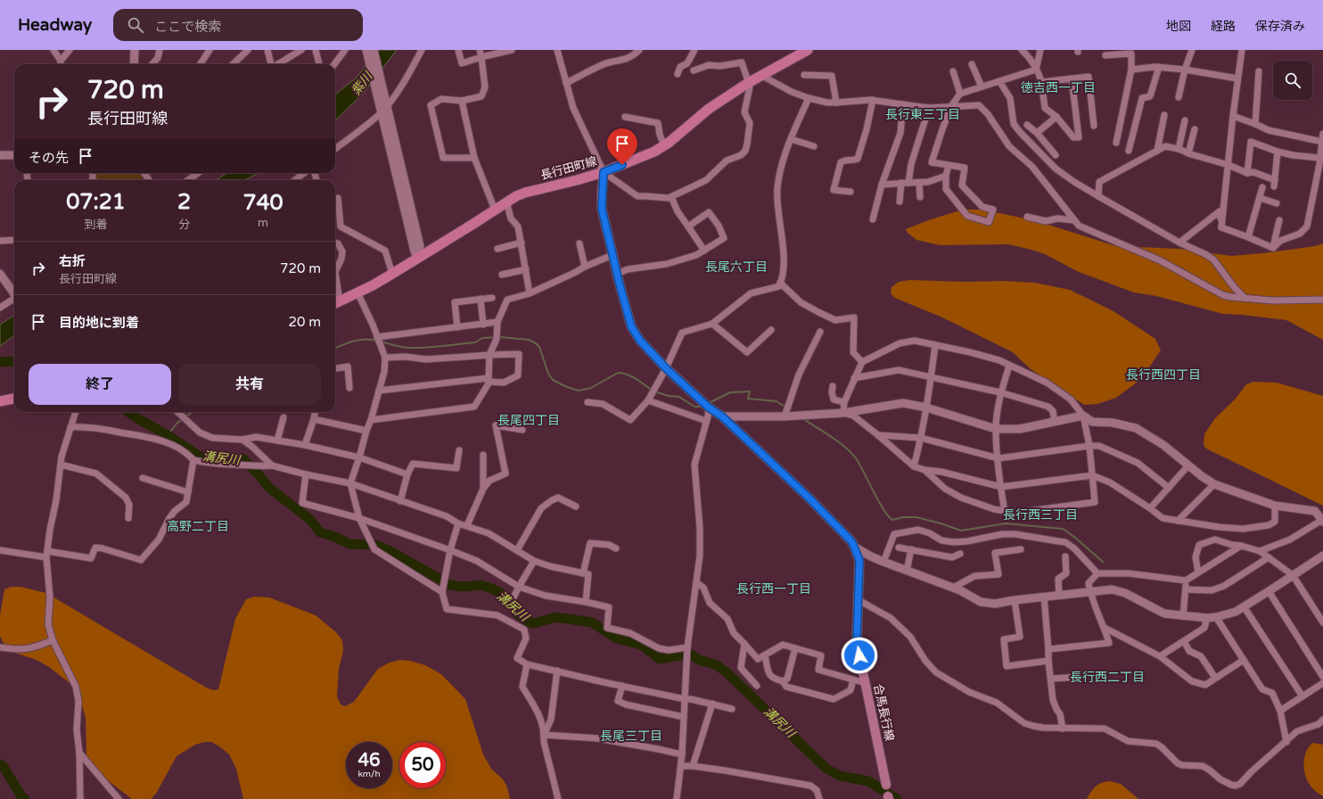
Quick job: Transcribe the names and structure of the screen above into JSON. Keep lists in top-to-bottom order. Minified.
{"streets":{"main road":["長行田町線","合馬長行線"]},"crossings":[["長行田町線","合馬長行線"]],"districts":["徳吉西一丁目","長行東三丁目","長尾六丁目","長行西四丁目","長尾四丁目","長行西三丁目","高野二丁目","長行西一丁目","長行西二丁目","長尾三丁目"],"water":["紫川","溝尻川"],"page":{"header":"Headway","search":"ここで検索","nav":["地図","経路","保存済み"],"turn":["720 m","長行田町線"],"then":"その先","eta":["07:21","到着","2","分","740","m"],"list":[{"name":"右折","note":"長行田町線","value":"720 m"},{"name":"目的地に到着","value":"20 m"}],"buttons":["終了","共有"],"speed":"46 km/h","limit":"50"}}
